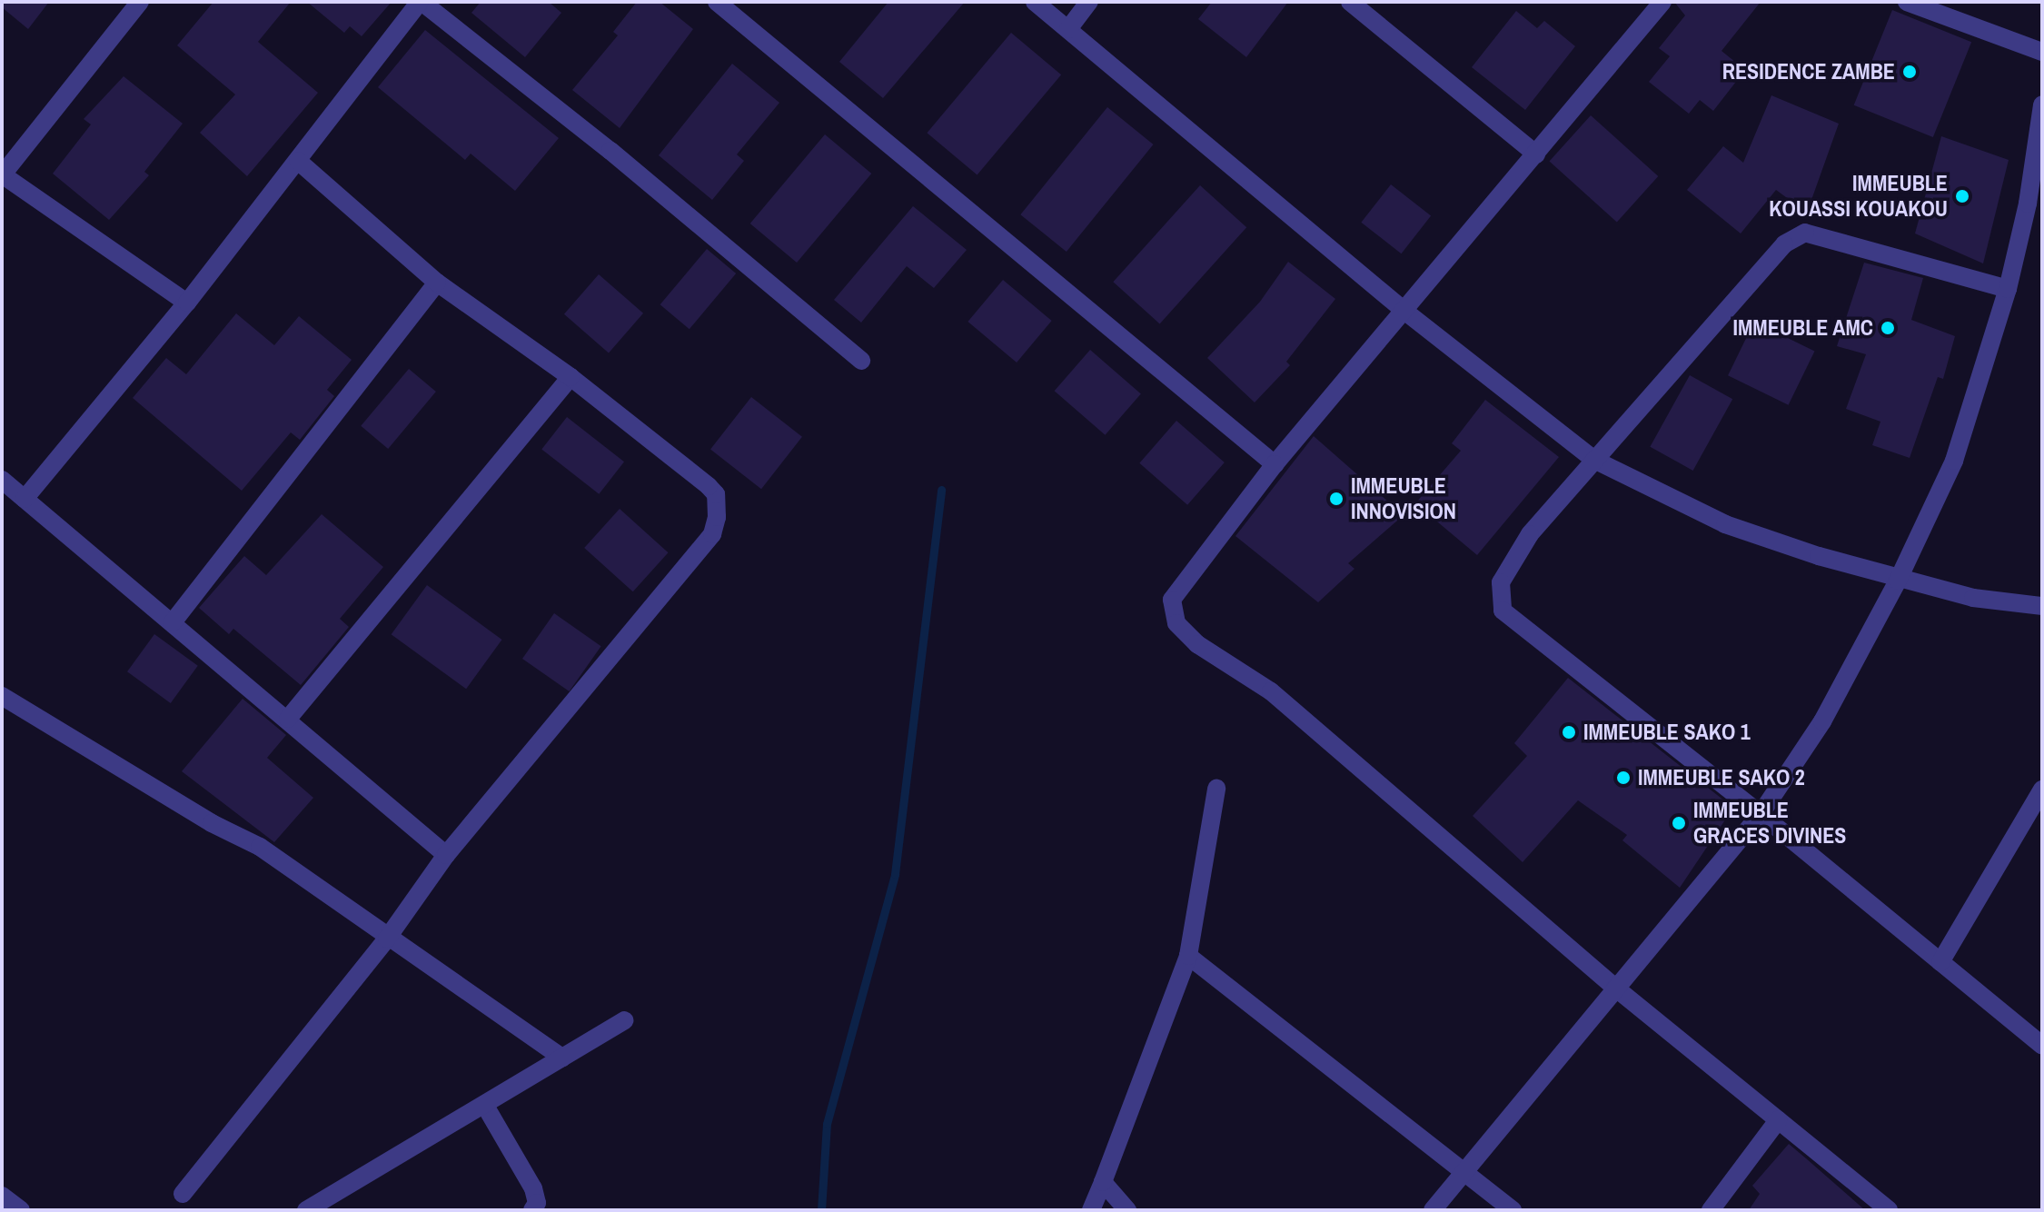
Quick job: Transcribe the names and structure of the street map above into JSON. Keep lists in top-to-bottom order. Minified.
{"places":["RESIDENCE ZAMBE","IMMEUBLE KOUASSI KOUAKOU","IMMEUBLE AMC","IMMEUBLE INNOVISION","IMMEUBLE SAKO 1","IMMEUBLE SAKO 2","IMMEUBLE GRACES DIVINES"]}
